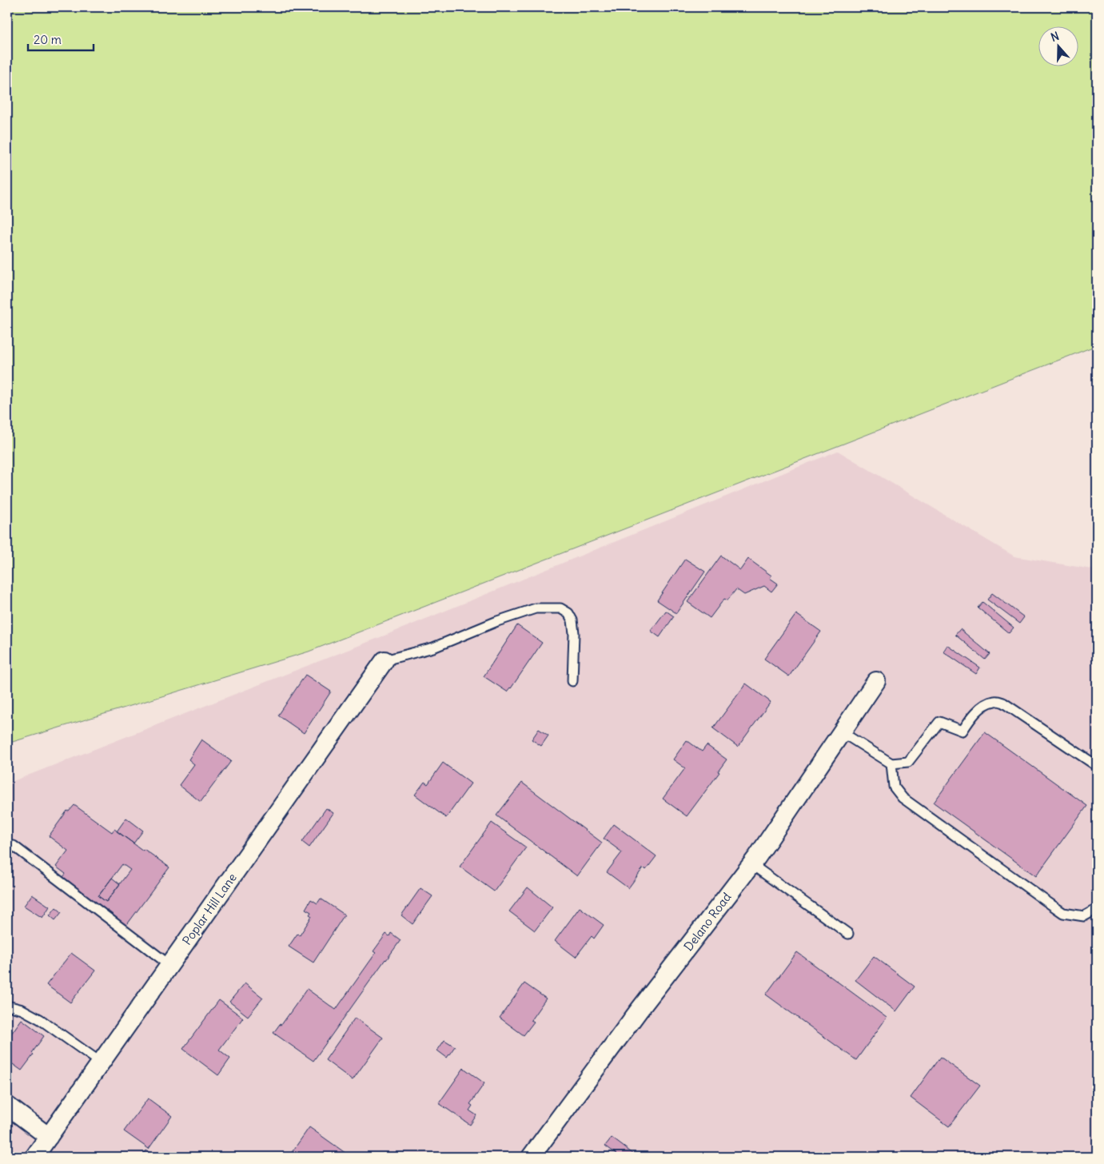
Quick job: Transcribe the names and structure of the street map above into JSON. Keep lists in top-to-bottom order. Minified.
{"streets":{"street":["Poplar Hill Lane","Delano Road"]},"scale_bar":"20 m","north":"top"}
